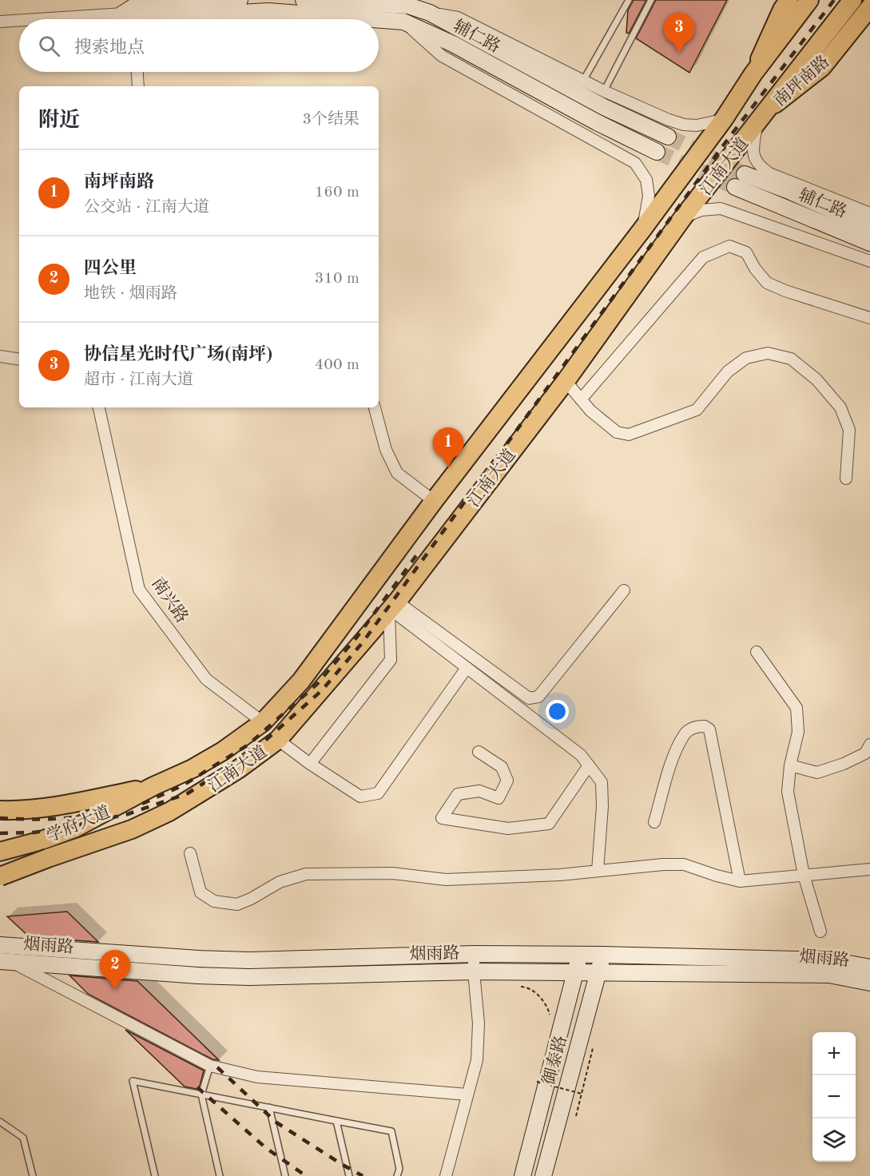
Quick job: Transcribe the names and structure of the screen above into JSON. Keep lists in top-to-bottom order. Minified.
{"streets":{"main road":["辅仁路","南坪南路","江南大道","学府大道","烟雨路","御泰路"],"street":["南兴路"]},"crossings":[["南坪南路","江南大道"],["江南大道","南兴路"],["江南大道","学府大道"],["烟雨路","御泰路"]],"page":{"pins":["3","1","2"],"search":"搜索地点","heading":["附近","3个结果"],"list":[{"mark":"1","name":"南坪南路","note":"公交站 · 江南大道","value":"160 m"},{"mark":"2","name":"四公里","note":"地铁 · 烟雨路","value":"310 m"},{"mark":"3","name":"协信星光时代广场(南坪)","note":"超市 · 江南大道","value":"400 m"}],"map_buttons":["+","−"]}}
